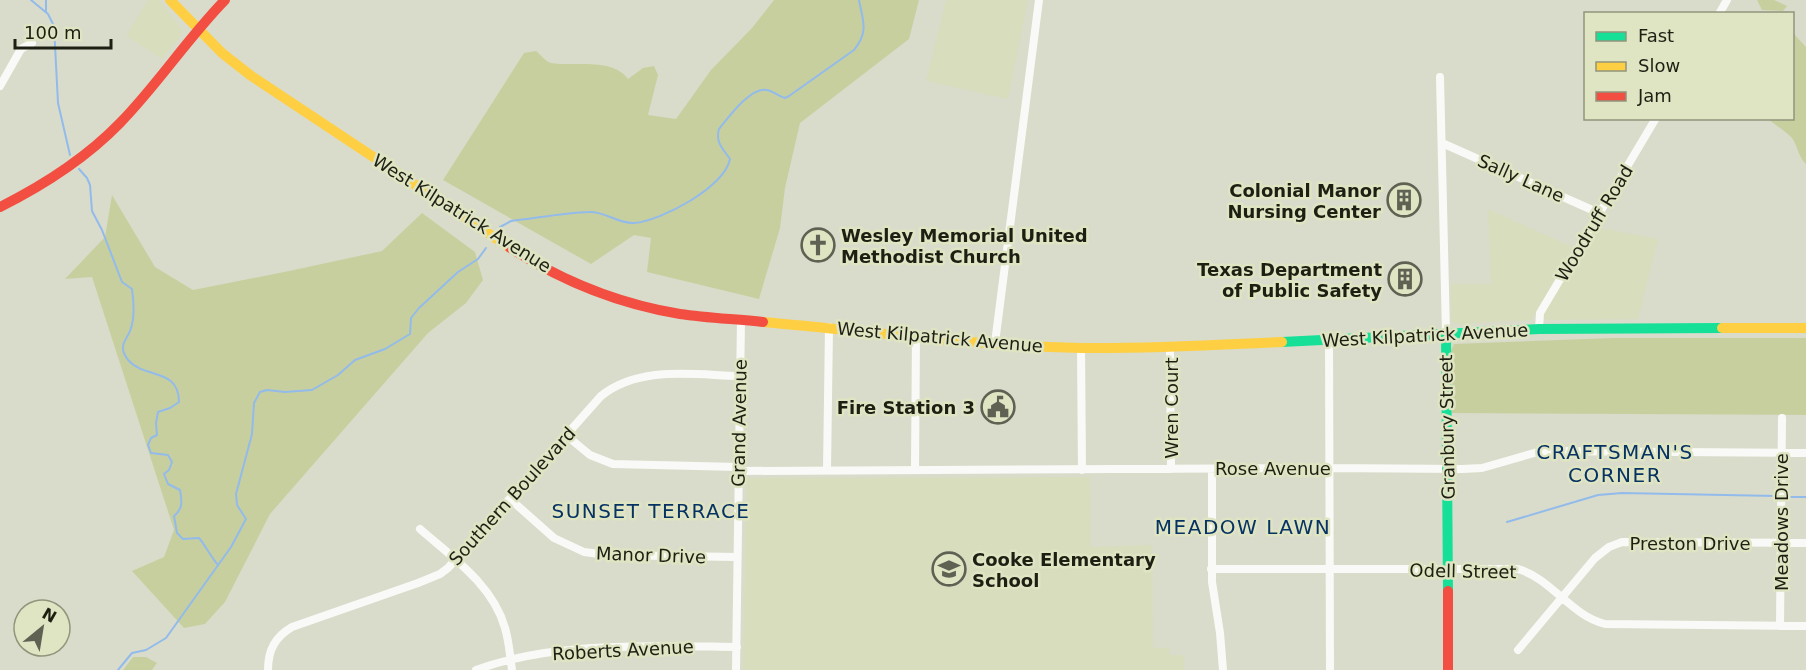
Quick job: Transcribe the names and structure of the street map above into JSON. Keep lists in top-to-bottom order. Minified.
{"streets":{"main road":["West Kilpatrick Avenue","Granbury Street"],"street":["Sally Lane","Woodruff Road","Wren Court","Grand Avenue","Rose Avenue","Southern Boulevard","Meadows Drive","Preston Drive","Manor Drive","Odell Street","Roberts Avenue"]},"crossings":[["Sally Lane","Woodruff Road"],["Sally Lane","Granbury Street"],["West Kilpatrick Avenue","Woodruff Road"],["West Kilpatrick Avenue","Wren Court"],["West Kilpatrick Avenue","Grand Avenue"],["West Kilpatrick Avenue","Granbury Street"],["Wren Court","Rose Avenue"],["Grand Avenue","Rose Avenue"],["Grand Avenue","Southern Boulevard"],["Grand Avenue","Manor Drive"],["Grand Avenue","Roberts Avenue"],["Granbury Street","Rose Avenue"],["Granbury Street","Odell Street"],["Rose Avenue","Southern Boulevard"],["Rose Avenue","Meadows Drive"],["Southern Boulevard","Manor Drive"],["Meadows Drive","Preston Drive"],["Meadows Drive","Odell Street"],["Preston Drive","Odell Street"]],"districts":["CRAFTSMAN'S CORNER","SUNSET TERRACE","MEADOW LAWN"],"places":{"building":["Colonial Manor Nursing Center","Texas Department of Public Safety"],"church":["Wesley Memorial United Methodist Church"],"public building":["Fire Station 3"],"school or university":["Cooke Elementary School"]},"legend":["Fast","Slow","Jam"],"scale_bar":"100 m","north":"top right"}
